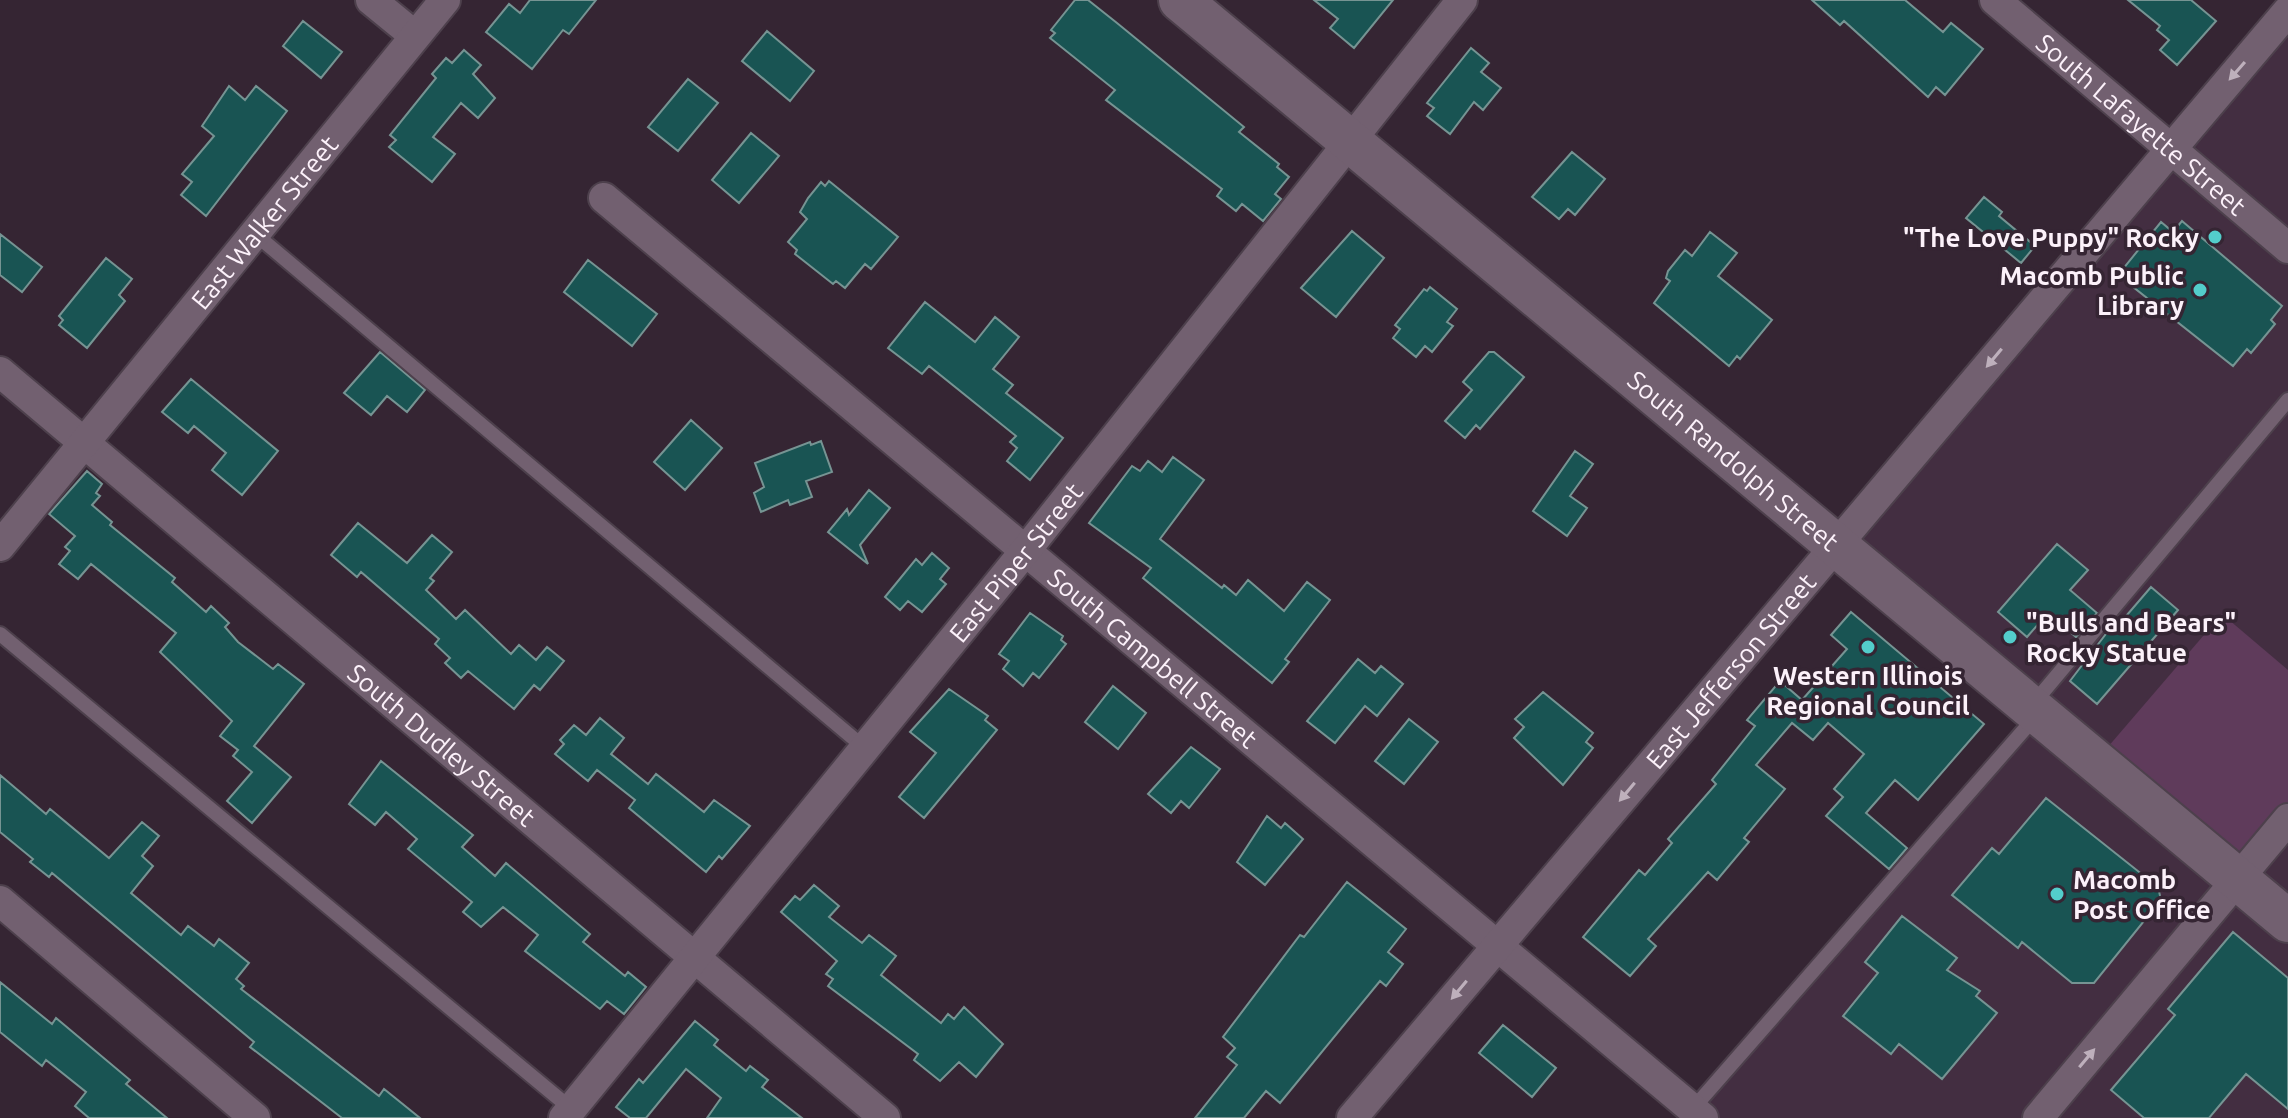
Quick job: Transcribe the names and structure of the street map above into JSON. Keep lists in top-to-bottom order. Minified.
{"streets":{"street":["South Lafayette Street","East Walker Street","South Randolph Street","East Piper Street","South Campbell Street","East Jefferson Street","South Dudley Street"]},"crossings":[["South Lafayette Street","East Jefferson Street"],["East Walker Street","South Dudley Street"],["South Randolph Street","East Piper Street"],["South Randolph Street","East Jefferson Street"],["East Piper Street","South Campbell Street"],["East Piper Street","South Dudley Street"],["South Campbell Street","East Jefferson Street"]],"one_way":["East Jefferson Street"],"places":["\"The Love Puppy\" Rocky","Macomb Public Library","\"Bulls and Bears\" Rocky Statue","Western Illinois Regional Council","Macomb Post Office"]}
